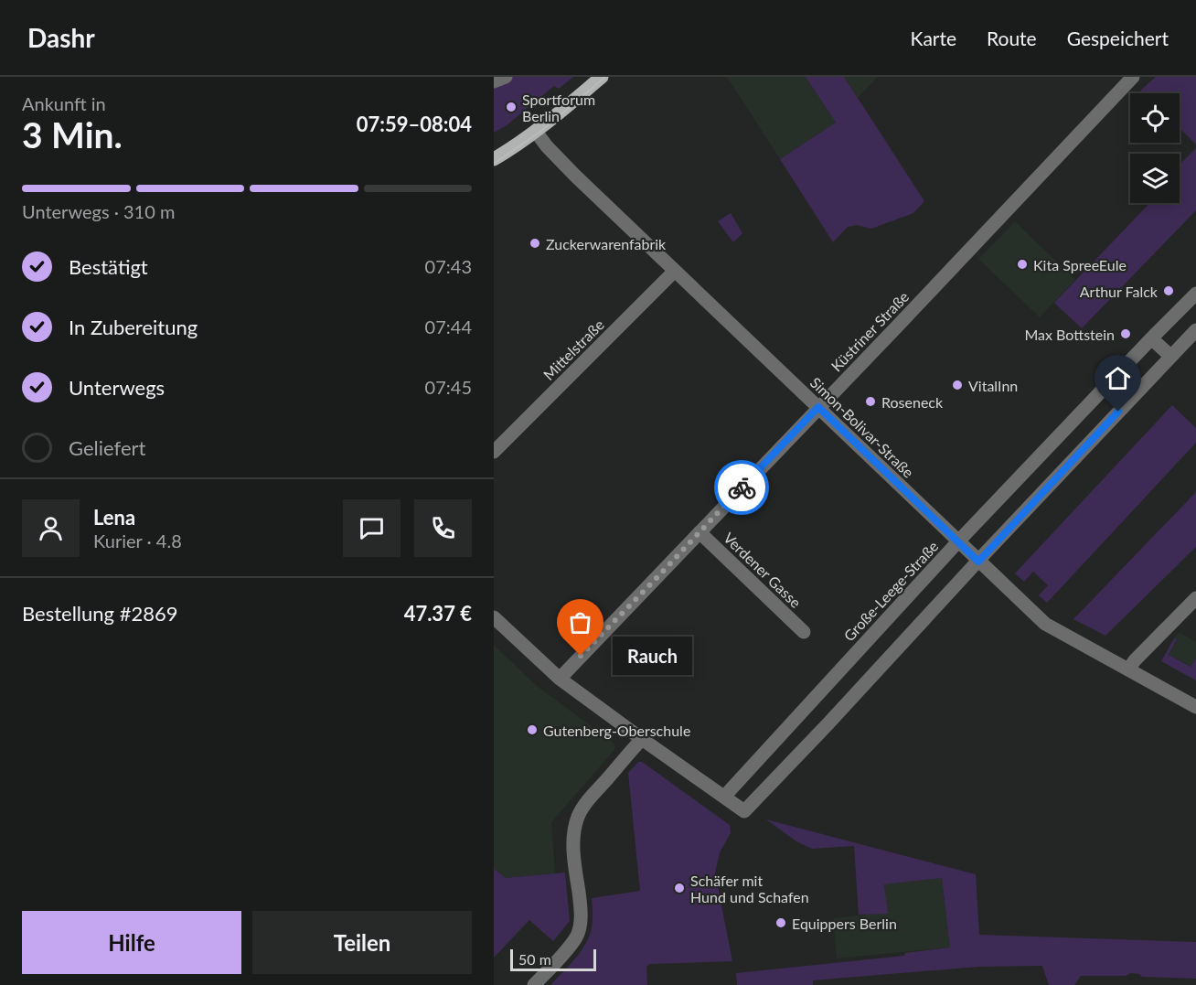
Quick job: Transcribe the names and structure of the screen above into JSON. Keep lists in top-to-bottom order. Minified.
{"streets":{"street":["Küstriner Straße","Mittelstraße","Simon-Bolivar-Straße","Verdener Gasse","Große-Leege-Straße"]},"crossings":[["Küstriner Straße","Simon-Bolivar-Straße"],["Küstriner Straße","Verdener Gasse"],["Mittelstraße","Simon-Bolivar-Straße"],["Simon-Bolivar-Straße","Große-Leege-Straße"]],"places":["Sportforum Berlin","Zuckerwarenfabrik","Kita SpreeEule","Arthur Falck","Max Bottstein","VitalInn","Roseneck","Rauch","Gutenberg-Oberschule","Schäfer mit Hund und Schafen","Equippers Berlin"],"scale_bar":"50 m","page":{"header":"Dashr","nav":["Karte","Route","Gespeichert"],"heading":["3 Min.","Ankunft in","07:59–08:04"],"panel":["Lena","Kurier · 4.8","Bestellung #2869","47.37 €"],"bar":"Unterwegs · 310 m","list":[["Bestätigt","07:43"],["In Zubereitung","07:44"],["Unterwegs","07:45"],"Geliefert"],"bubble":"Rauch","buttons":["Hilfe","Teilen"],"scale":"50 m"}}
